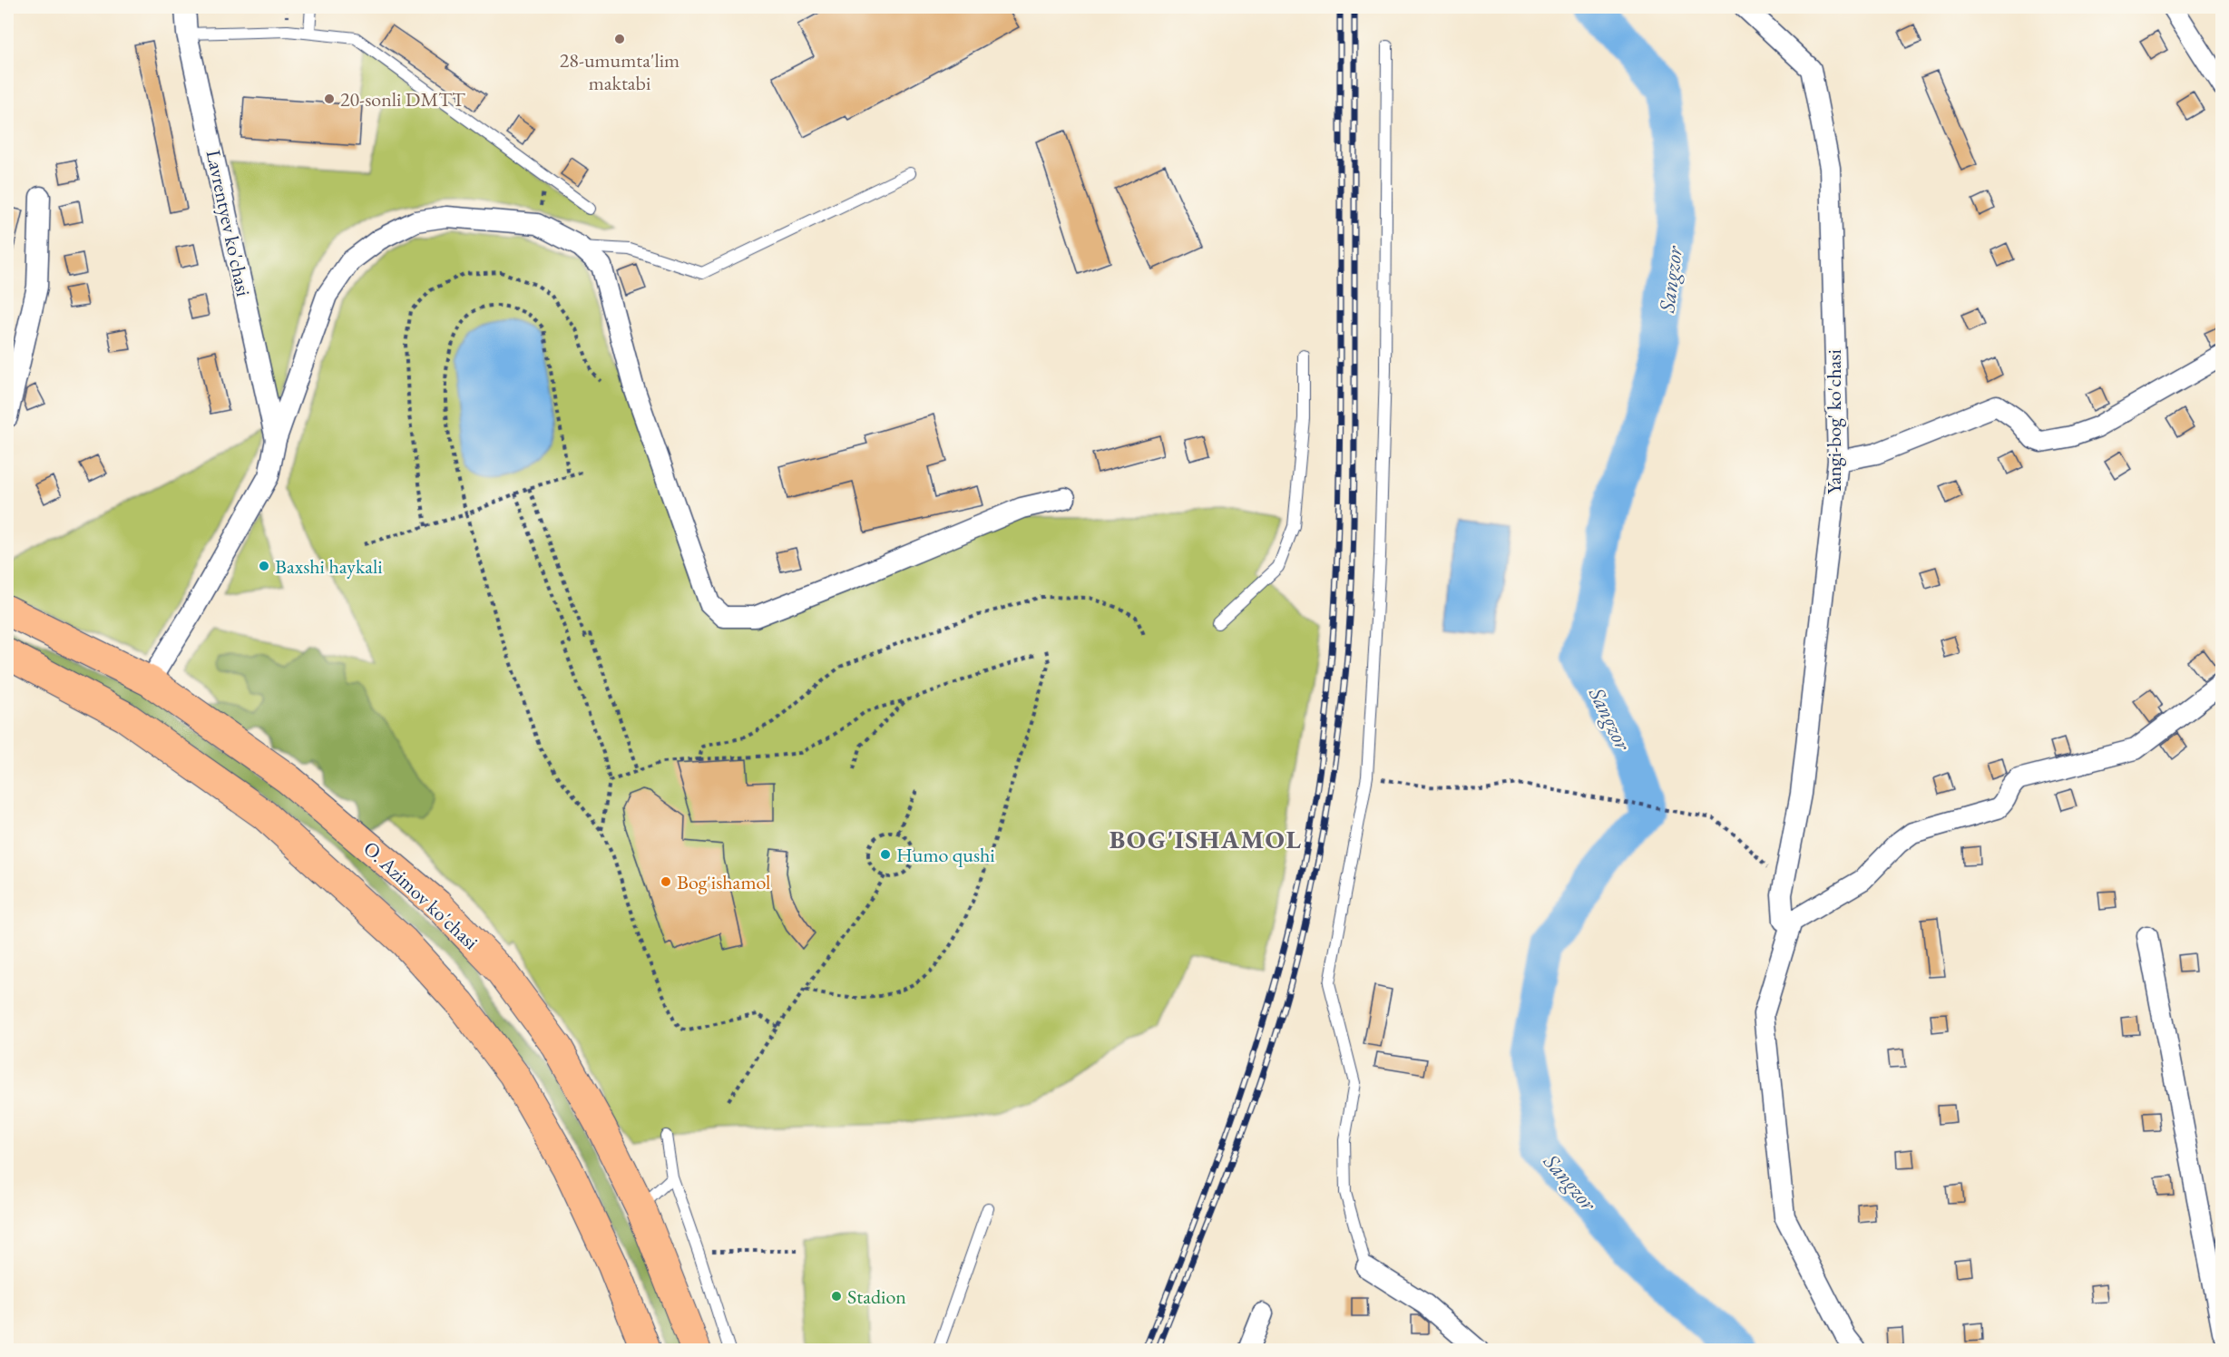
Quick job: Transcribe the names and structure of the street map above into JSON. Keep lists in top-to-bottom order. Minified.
{"streets":{"main road":["O. Azimov ko'chasi"],"street":["Lavrentyev ko'chasi","Yangi-bog' ko'chasi"]},"districts":["BOG'ISHAMOL"],"water":["Sangzor"],"places":["28-umumta'lim maktabi","20-sonli DMTT","Baxshi haykali","Humo qushi","Bog'ishamol","Stadion"]}
